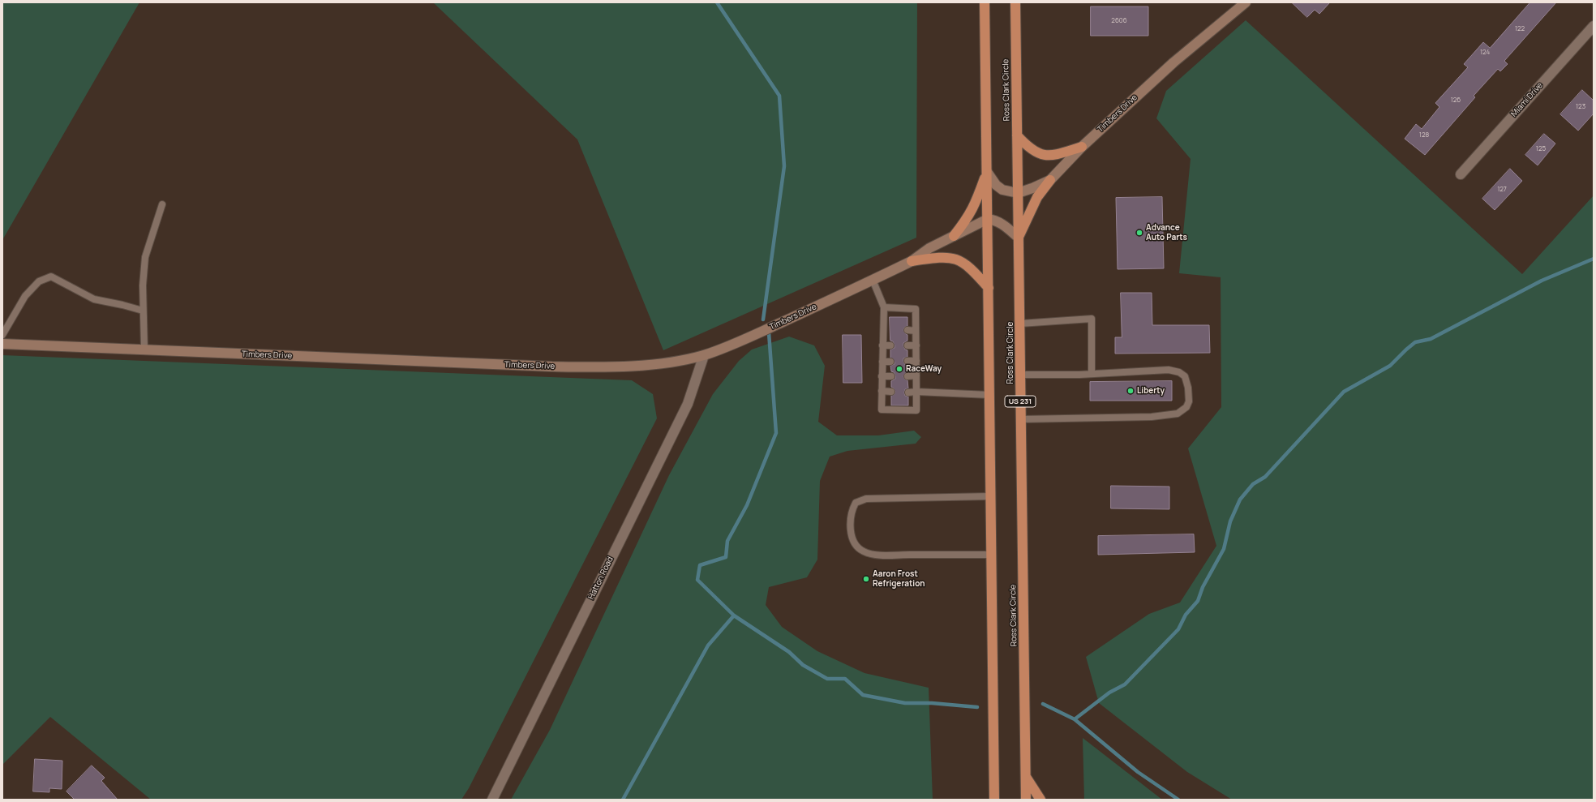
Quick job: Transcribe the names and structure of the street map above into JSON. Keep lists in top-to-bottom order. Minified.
{"streets":{"highway":["Ross Clark Circle","US 231"],"street":["Miami Drive","Timbers Drive","Hatton Road"]},"crossings":[["Ross Clark Circle","Timbers Drive"],["Timbers Drive","Hatton Road"]],"places":["Advance Auto Parts","RaceWay","Liberty","Aaron Frost Refrigeration"],"house_numbers":["2606","122","124","126","123","128","125","127"]}
